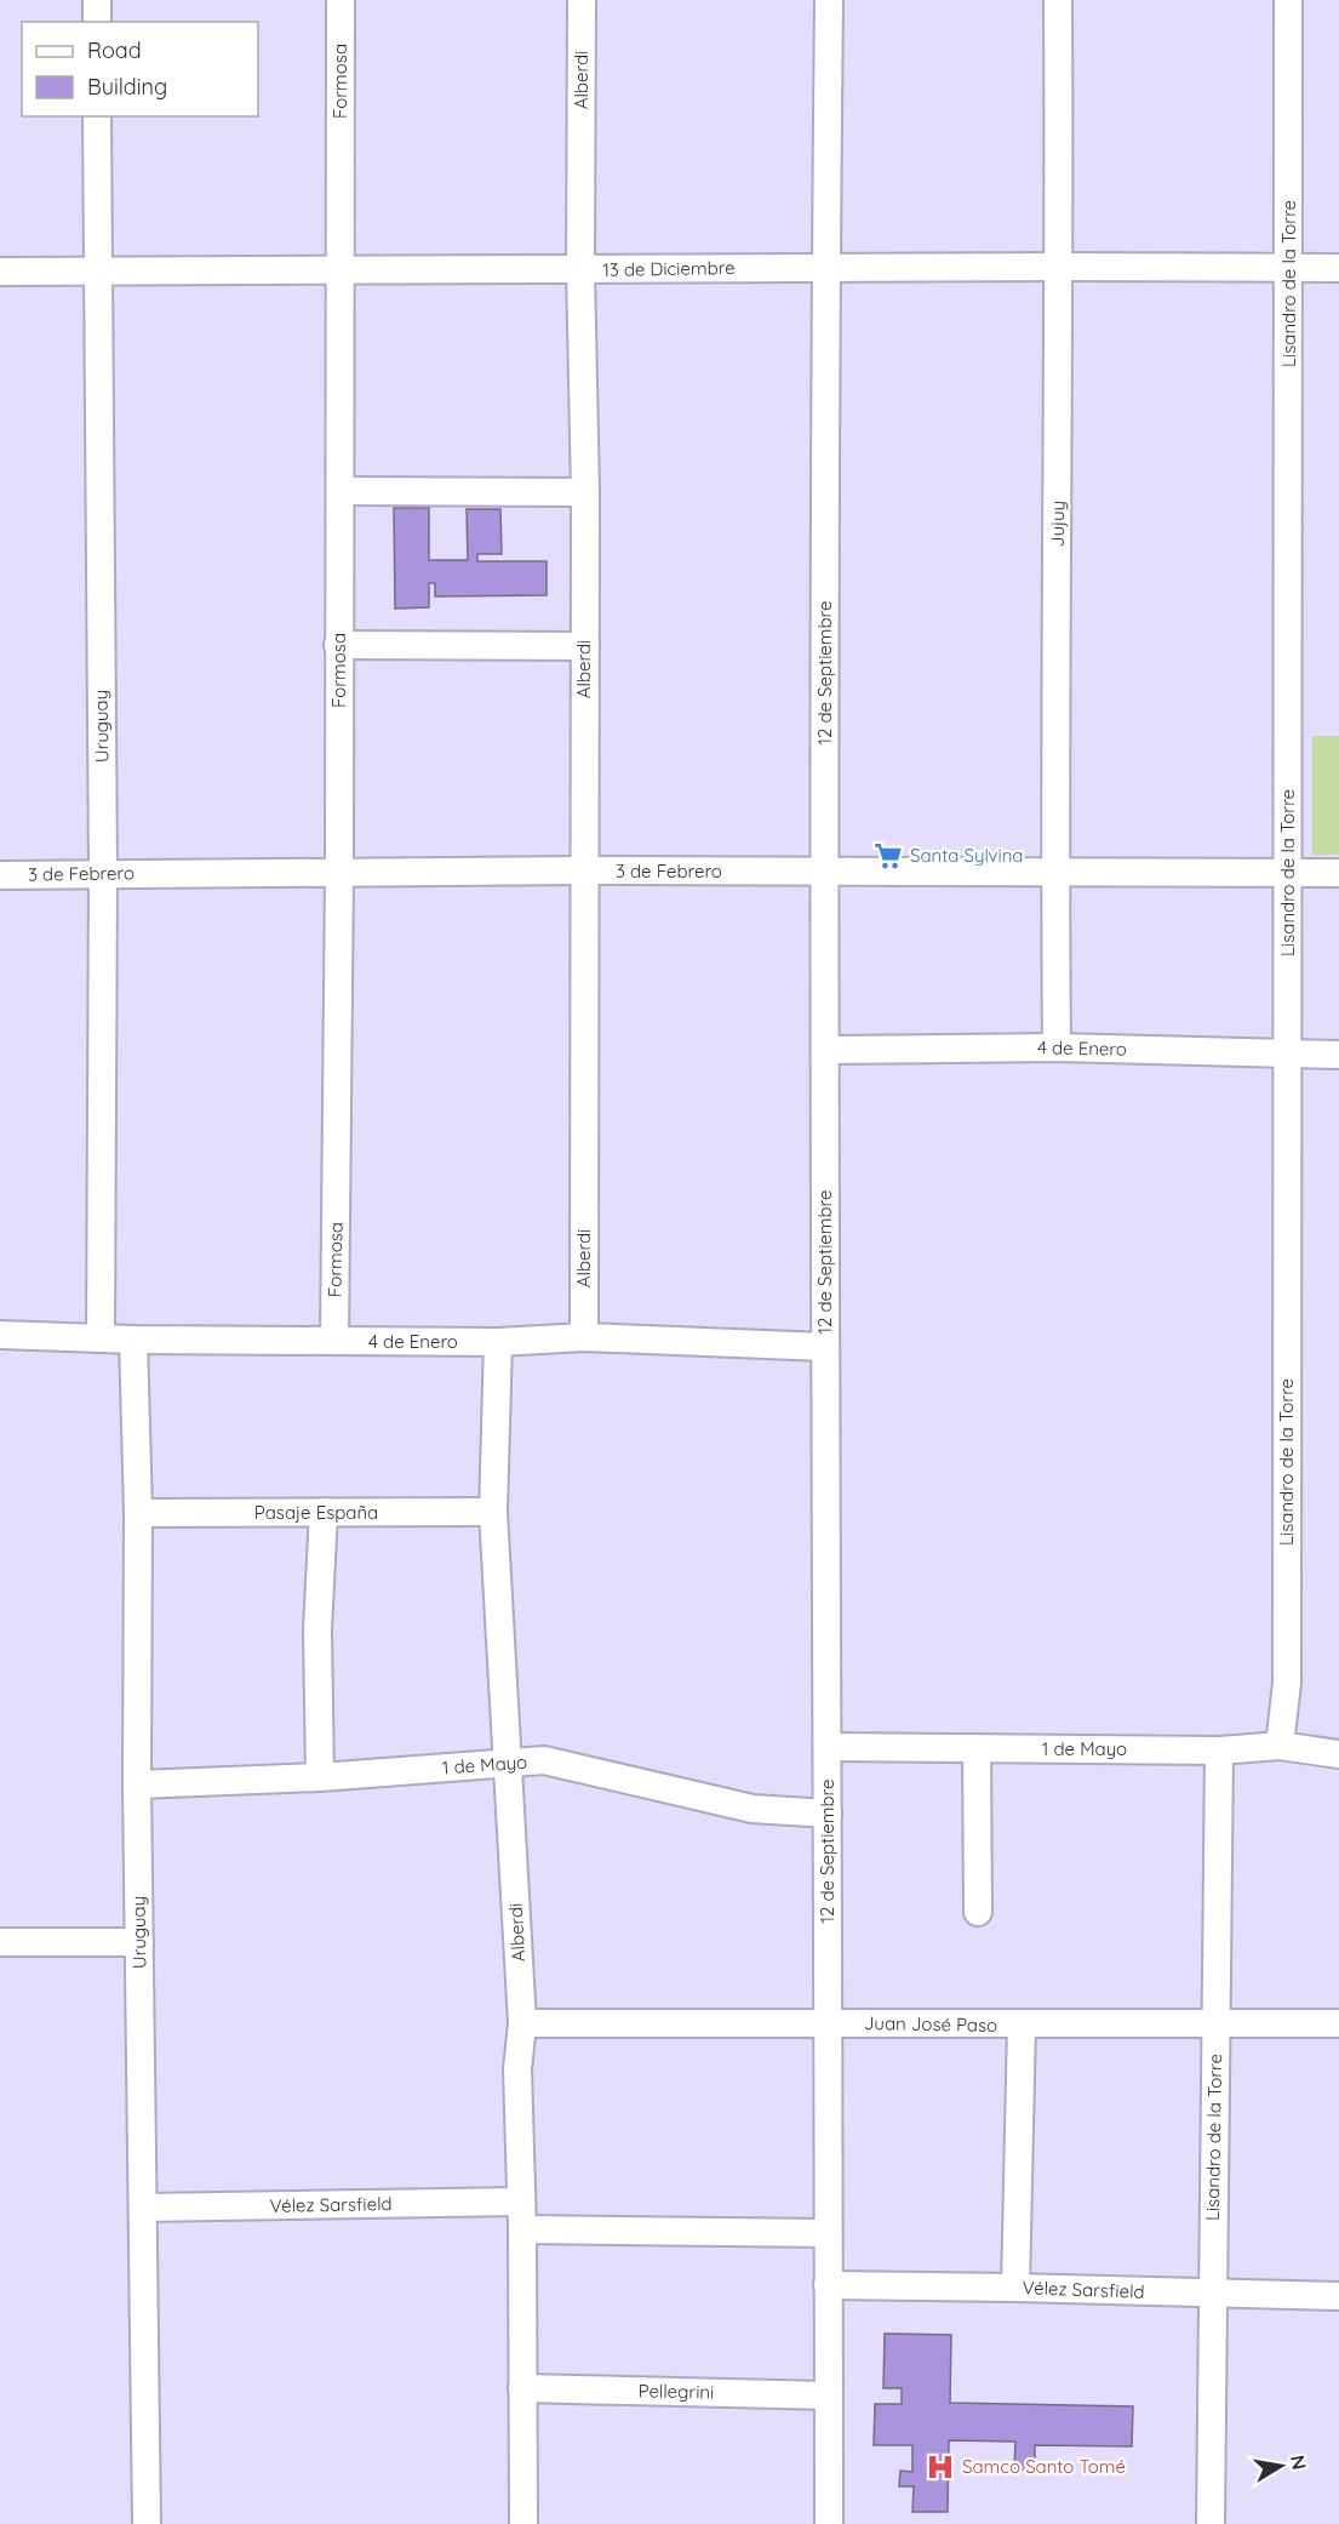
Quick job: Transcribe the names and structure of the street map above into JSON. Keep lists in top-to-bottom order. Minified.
{"streets":{"street":["Alberdi","Formosa","13 de Diciembre","Lisandro de la Torre","Jujuy","12 de Septiembre","Uruguay","3 de Febrero","4 de Enero","Pasaje España","1 de Mayo","Juan José Paso","Vélez Sarsfield","Pellegrini"]},"crossings":[["Alberdi","13 de Diciembre"],["Alberdi","3 de Febrero"],["Alberdi","4 de Enero"],["Alberdi","Pasaje España"],["Alberdi","1 de Mayo"],["Alberdi","Juan José Paso"],["Alberdi","Vélez Sarsfield"],["Alberdi","Pellegrini"],["Formosa","13 de Diciembre"],["Formosa","3 de Febrero"],["Formosa","4 de Enero"],["13 de Diciembre","Lisandro de la Torre"],["13 de Diciembre","Jujuy"],["13 de Diciembre","12 de Septiembre"],["13 de Diciembre","Uruguay"],["Lisandro de la Torre","3 de Febrero"],["Lisandro de la Torre","4 de Enero"],["Lisandro de la Torre","1 de Mayo"],["Lisandro de la Torre","Juan José Paso"],["Lisandro de la Torre","Vélez Sarsfield"],["Jujuy","3 de Febrero"],["Jujuy","4 de Enero"],["12 de Septiembre","3 de Febrero"],["12 de Septiembre","4 de Enero"],["12 de Septiembre","1 de Mayo"],["12 de Septiembre","Juan José Paso"],["12 de Septiembre","Vélez Sarsfield"],["12 de Septiembre","Pellegrini"],["Uruguay","3 de Febrero"],["Uruguay","4 de Enero"],["Uruguay","Pasaje España"],["Uruguay","1 de Mayo"],["Uruguay","Vélez Sarsfield"]],"places":{"supermarket":["Santa Sylvina"],"hospital":["Samco Santo Tomé"]},"legend":["Road","Building"],"north":"right"}
